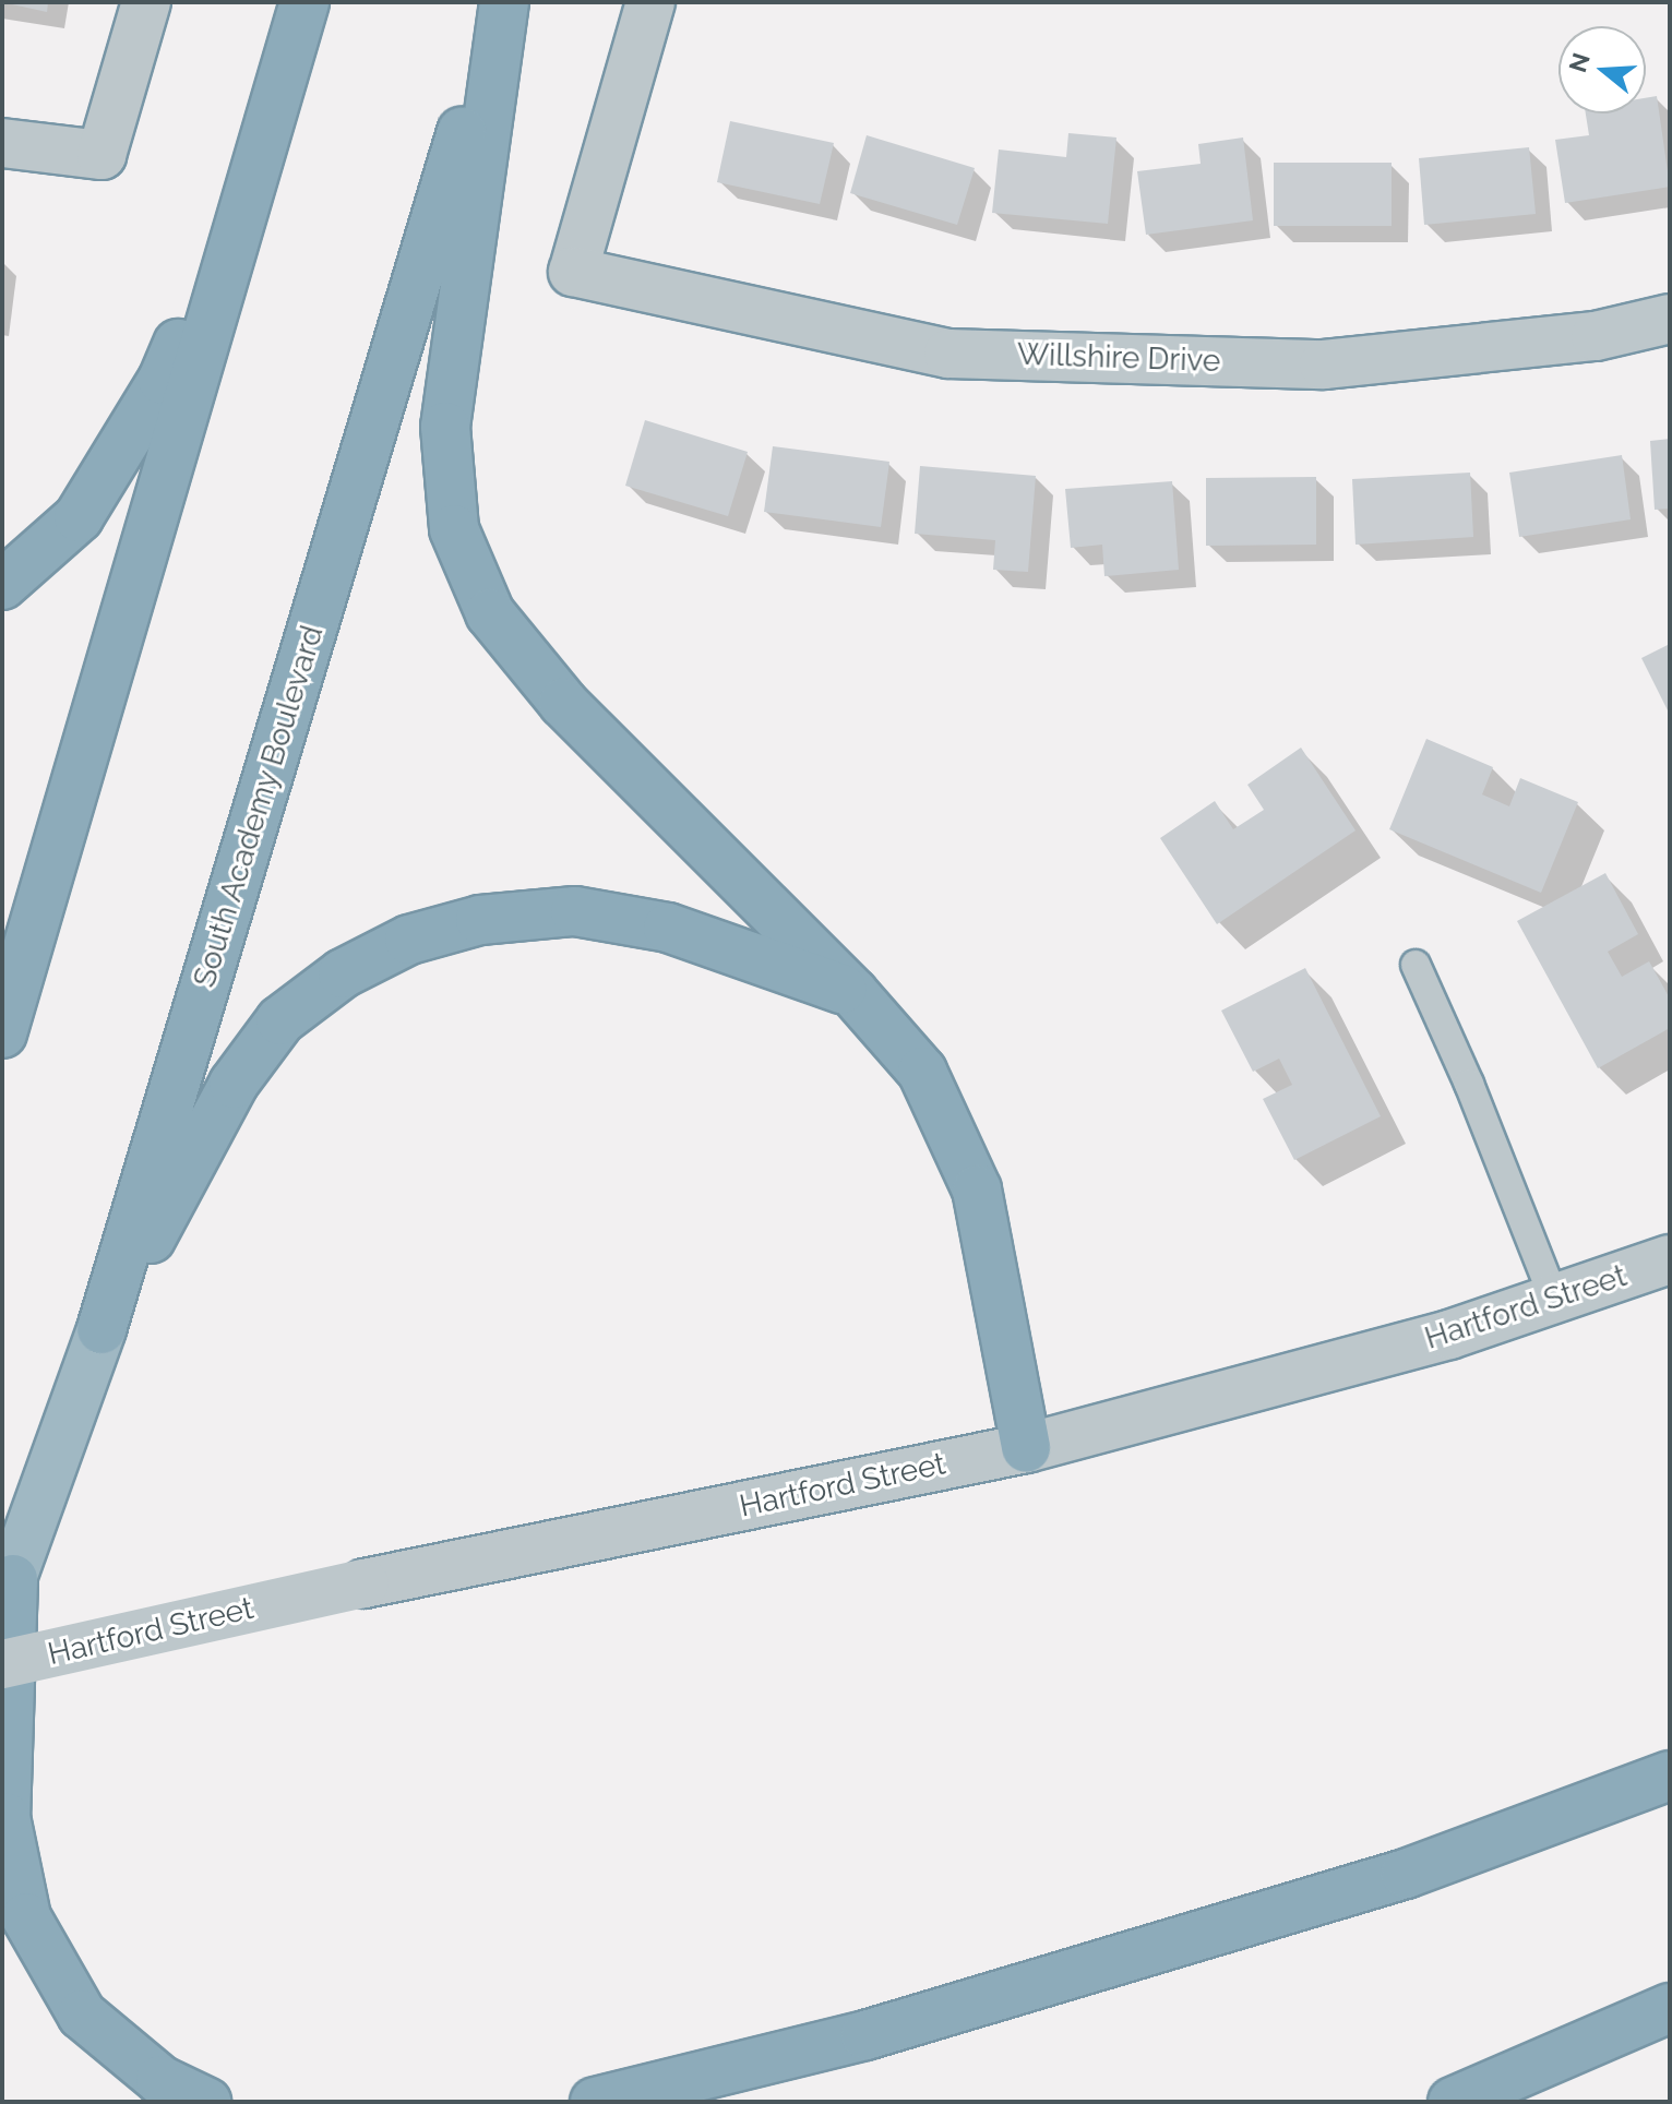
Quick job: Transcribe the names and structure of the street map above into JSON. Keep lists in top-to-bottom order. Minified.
{"streets":{"highway":["South Academy Boulevard"],"street":["Willshire Drive","Hartford Street"]},"north":"left"}
